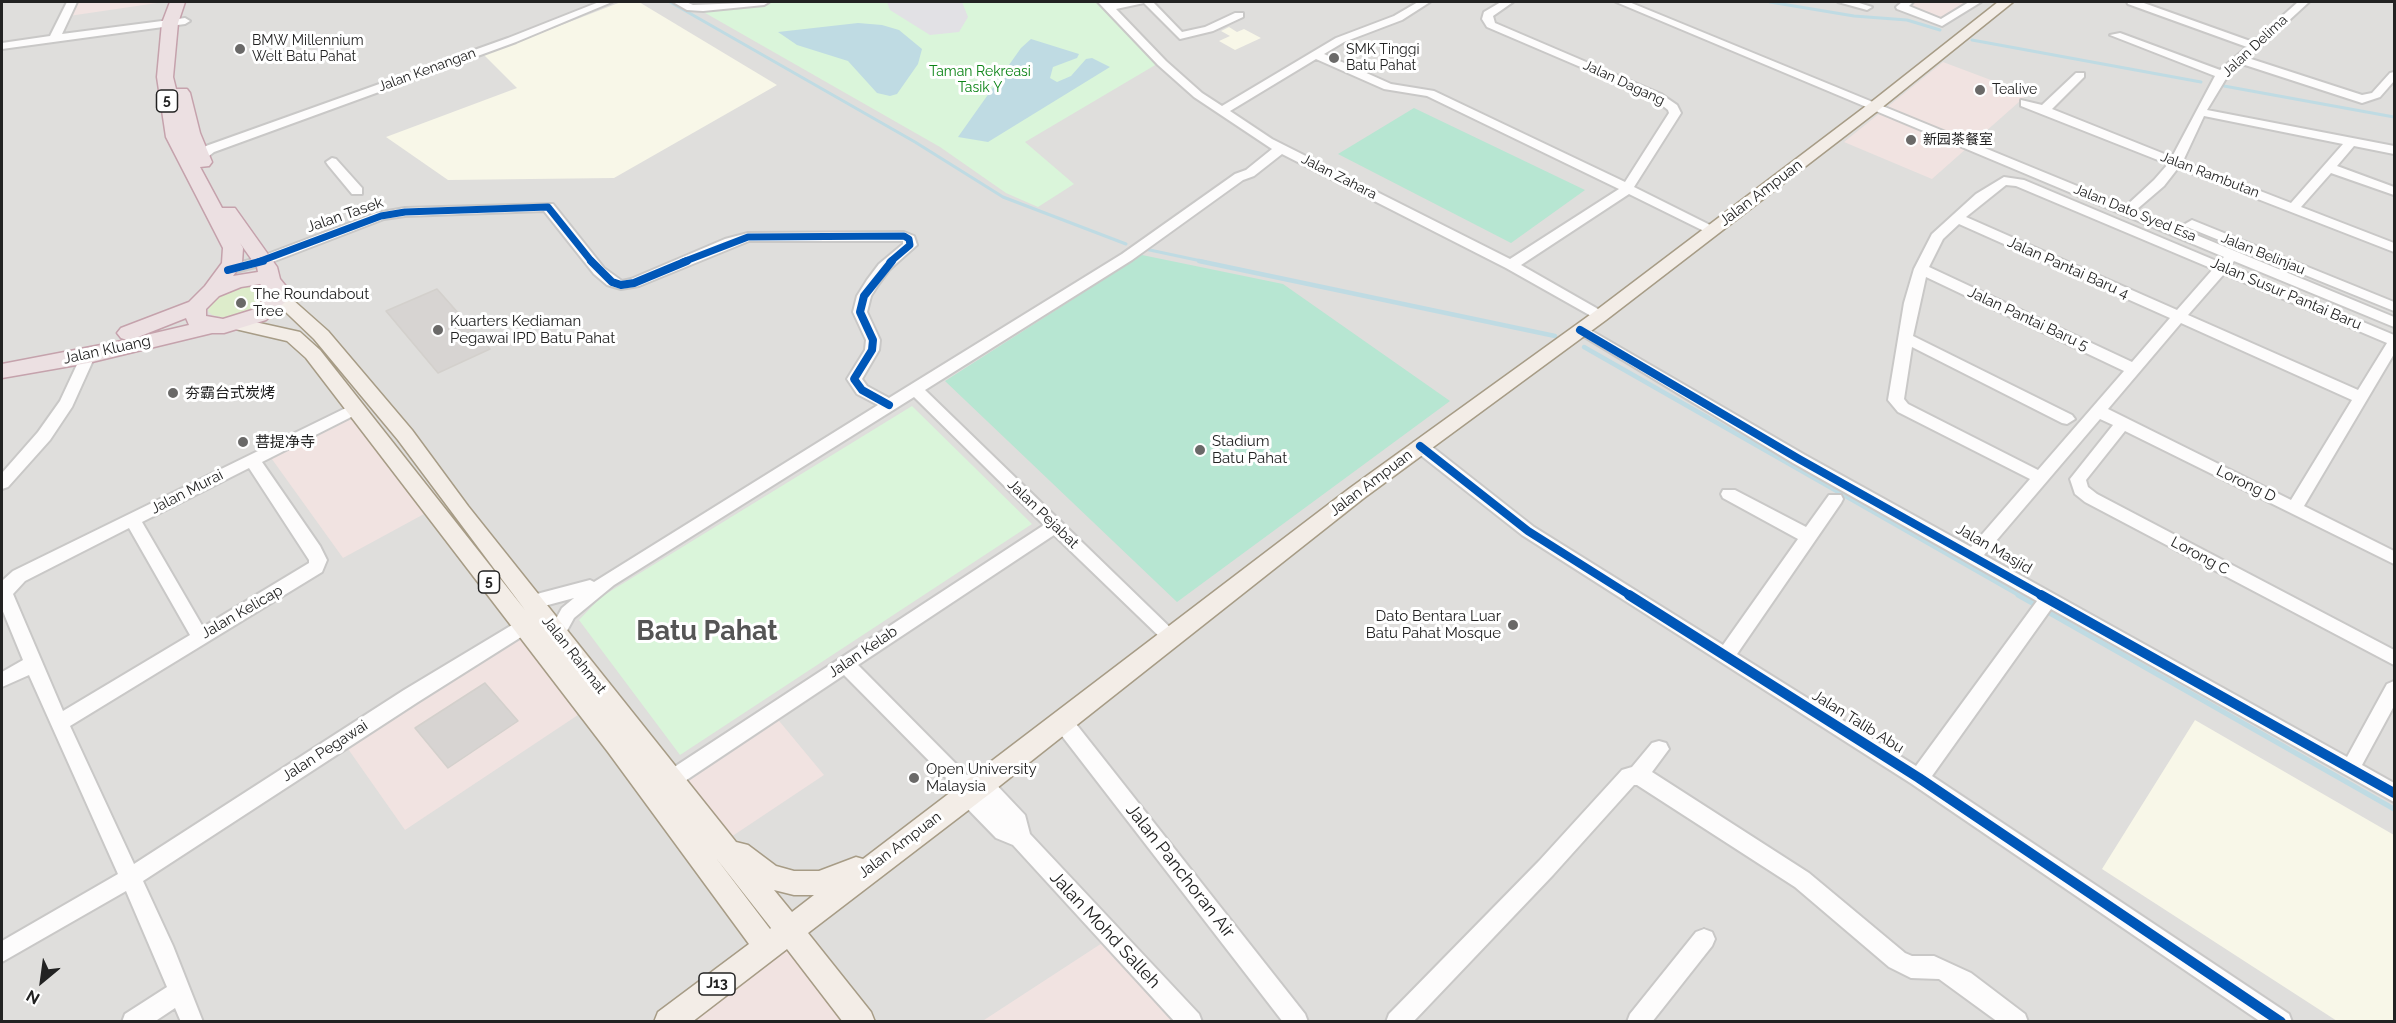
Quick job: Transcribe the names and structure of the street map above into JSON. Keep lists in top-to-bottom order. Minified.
{"streets":{"highway":["5","Jalan Kluang"],"main road":["Jalan Ampuan","Jalan Rahmat","J13"],"street":["Jalan Delima","Jalan Kenangan","Jalan Dagang","Jalan Rambutan","Jalan Zahara","Jalan Dato Syed Esa","Jalan Tasek","Jalan Belinjau","Jalan Pantai Baru 4","Jalan Susur Pantai Baru","Jalan Pantai Baru 5","Lorong D","Jalan Murai","Jalan Pejabat","Jalan Masjid","Lorong C","Jalan Kelicap","Jalan Kelab","Jalan Talib Abu","Jalan Pegawai","Jalan Panchoran Air","Jalan Mohd Salleh"]},"crossings":[["Jalan Delima","Jalan Rambutan"],["Jalan Delima","Jalan Dato Syed Esa"],["Jalan Delima","Jalan Belinjau"],["Jalan Kenangan","5"],["Jalan Dagang","Jalan Zahara"],["5","Jalan Tasek"],["5","Jalan Kluang"],["5","Jalan Rahmat"],["Jalan Zahara","Jalan Ampuan"],["Jalan Ampuan","Jalan Belinjau"],["Jalan Ampuan","Jalan Pejabat"],["Jalan Ampuan","Jalan Masjid"],["Jalan Ampuan","Jalan Rahmat"],["Jalan Ampuan","Jalan Talib Abu"],["Jalan Ampuan","Jalan Panchoran Air"],["Jalan Ampuan","Jalan Mohd Salleh"],["Jalan Ampuan","J13"],["Jalan Dato Syed Esa","Jalan Belinjau"],["Jalan Pantai Baru 4","Jalan Susur Pantai Baru"],["Lorong D","Lorong C"],["Jalan Murai","Jalan Kelicap"],["Jalan Murai","Jalan Rahmat"],["Jalan Pejabat","Jalan Kelab"],["Jalan Kelab","Jalan Rahmat"],["Jalan Kelab","Jalan Mohd Salleh"],["Jalan Rahmat","Jalan Pegawai"],["Jalan Rahmat","J13"]],"districts":["Batu Pahat"],"parks":["Taman Rekreasi Tasik Y"],"places":["BMW Millennium Welt Batu Pahat","SMK Tinggi Batu Pahat","Tealive","新园茶餐室","The Roundabout Tree","Kuarters Kediaman Pegawai IPD Batu Pahat","夯霸台式炭烤","菩提净寺","Stadium Batu Pahat","Dato Bentara Luar Batu Pahat Mosque","Open University Malaysia"],"north":"bottom left"}
